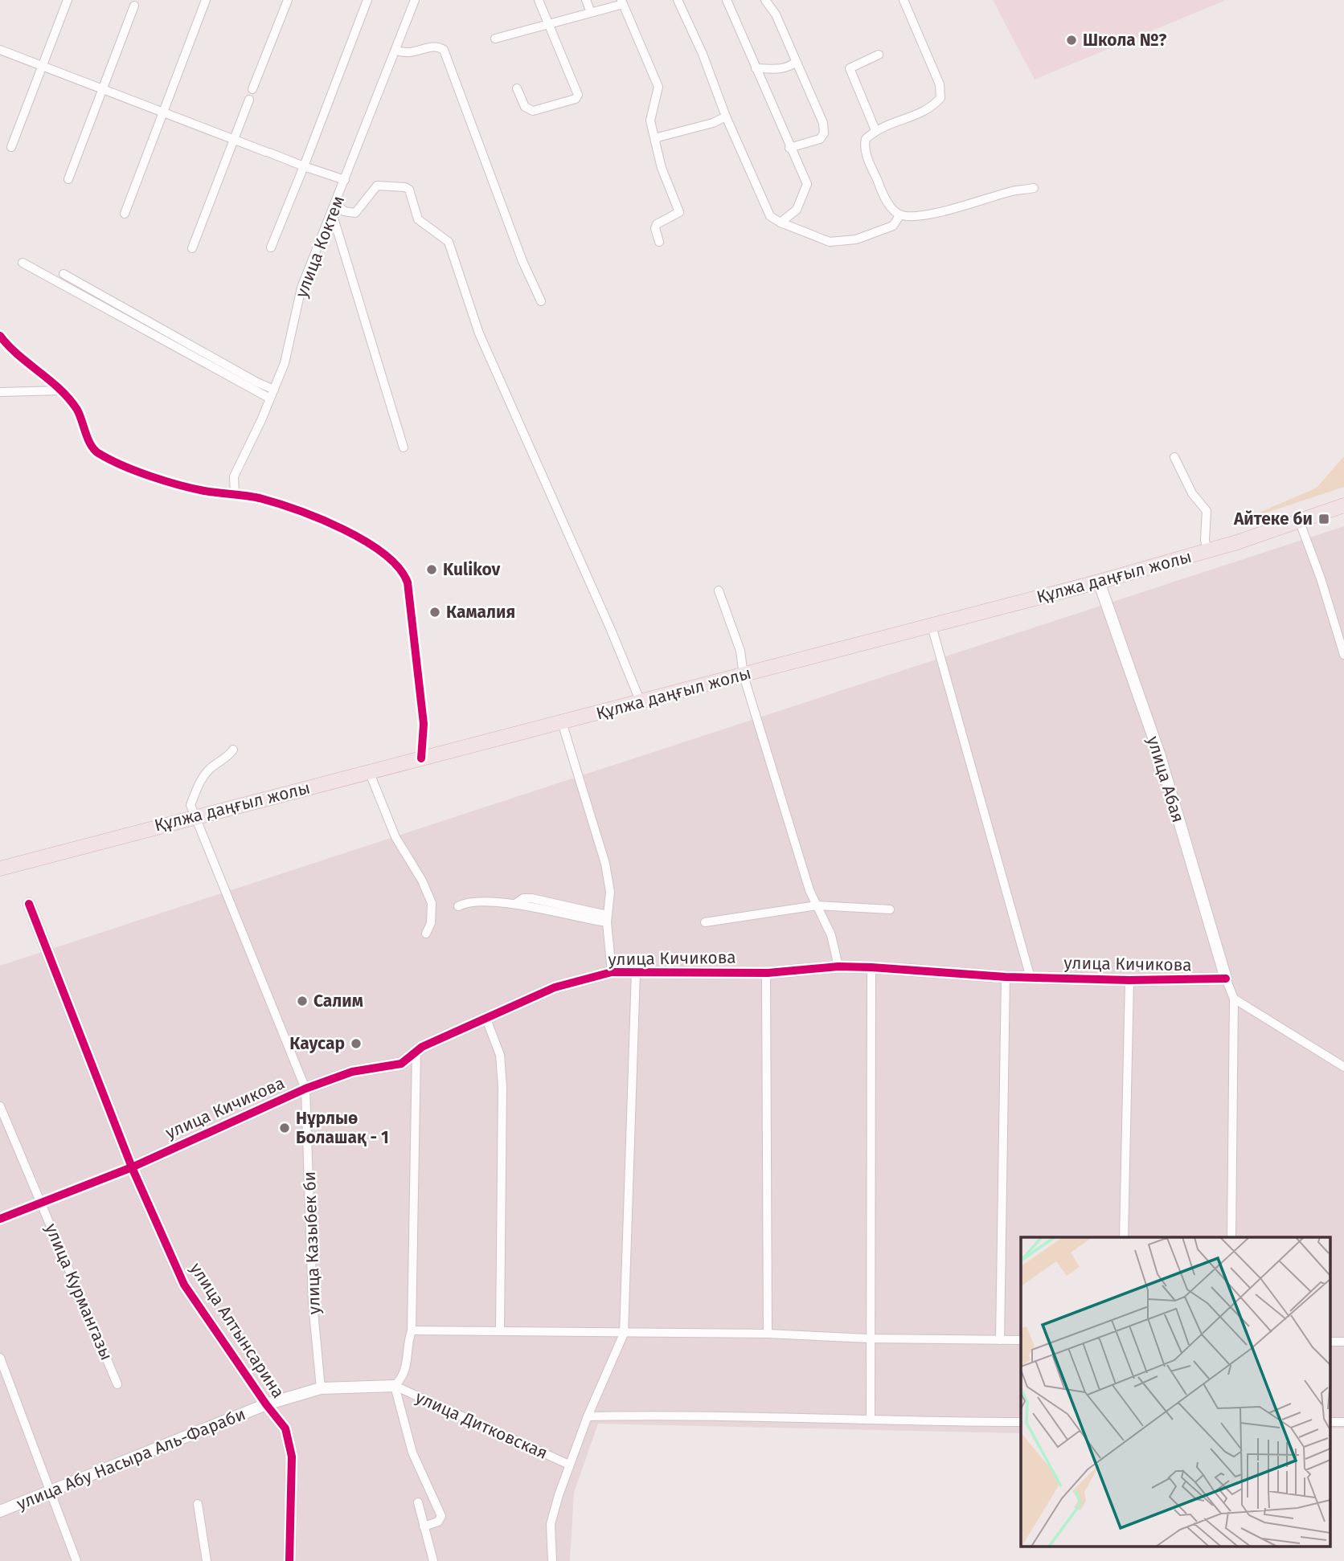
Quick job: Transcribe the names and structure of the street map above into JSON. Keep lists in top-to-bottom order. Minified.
{"streets":{"main road":["Құлжа даңғыл жолы"],"street":["улица Коктем","улица Абая","улица Кичикова","улица Казыбек би","улица Курмангазы","улица Алтынсарина","улица Дитковская","улица Абу Насыра Аль-Фараби"]},"crossings":[["Құлжа даңғыл жолы","улица Абая"],["Құлжа даңғыл жолы","улица Казыбек би"],["улица Абая","улица Кичикова"],["улица Кичикова","улица Казыбек би"],["улица Кичикова","улица Курмангазы"],["улица Кичикова","улица Алтынсарина"],["улица Казыбек би","улица Абу Насыра Аль-Фараби"],["улица Алтынсарина","улица Абу Насыра Аль-Фараби"],["улица Дитковская","улица Абу Насыра Аль-Фараби"]],"places":{"other":["Школа №?","Kulikov","Камалия","Салим","Каусар","Нұрлыө Болашақ - 1"],"transit":["Айтеке би"]}}
